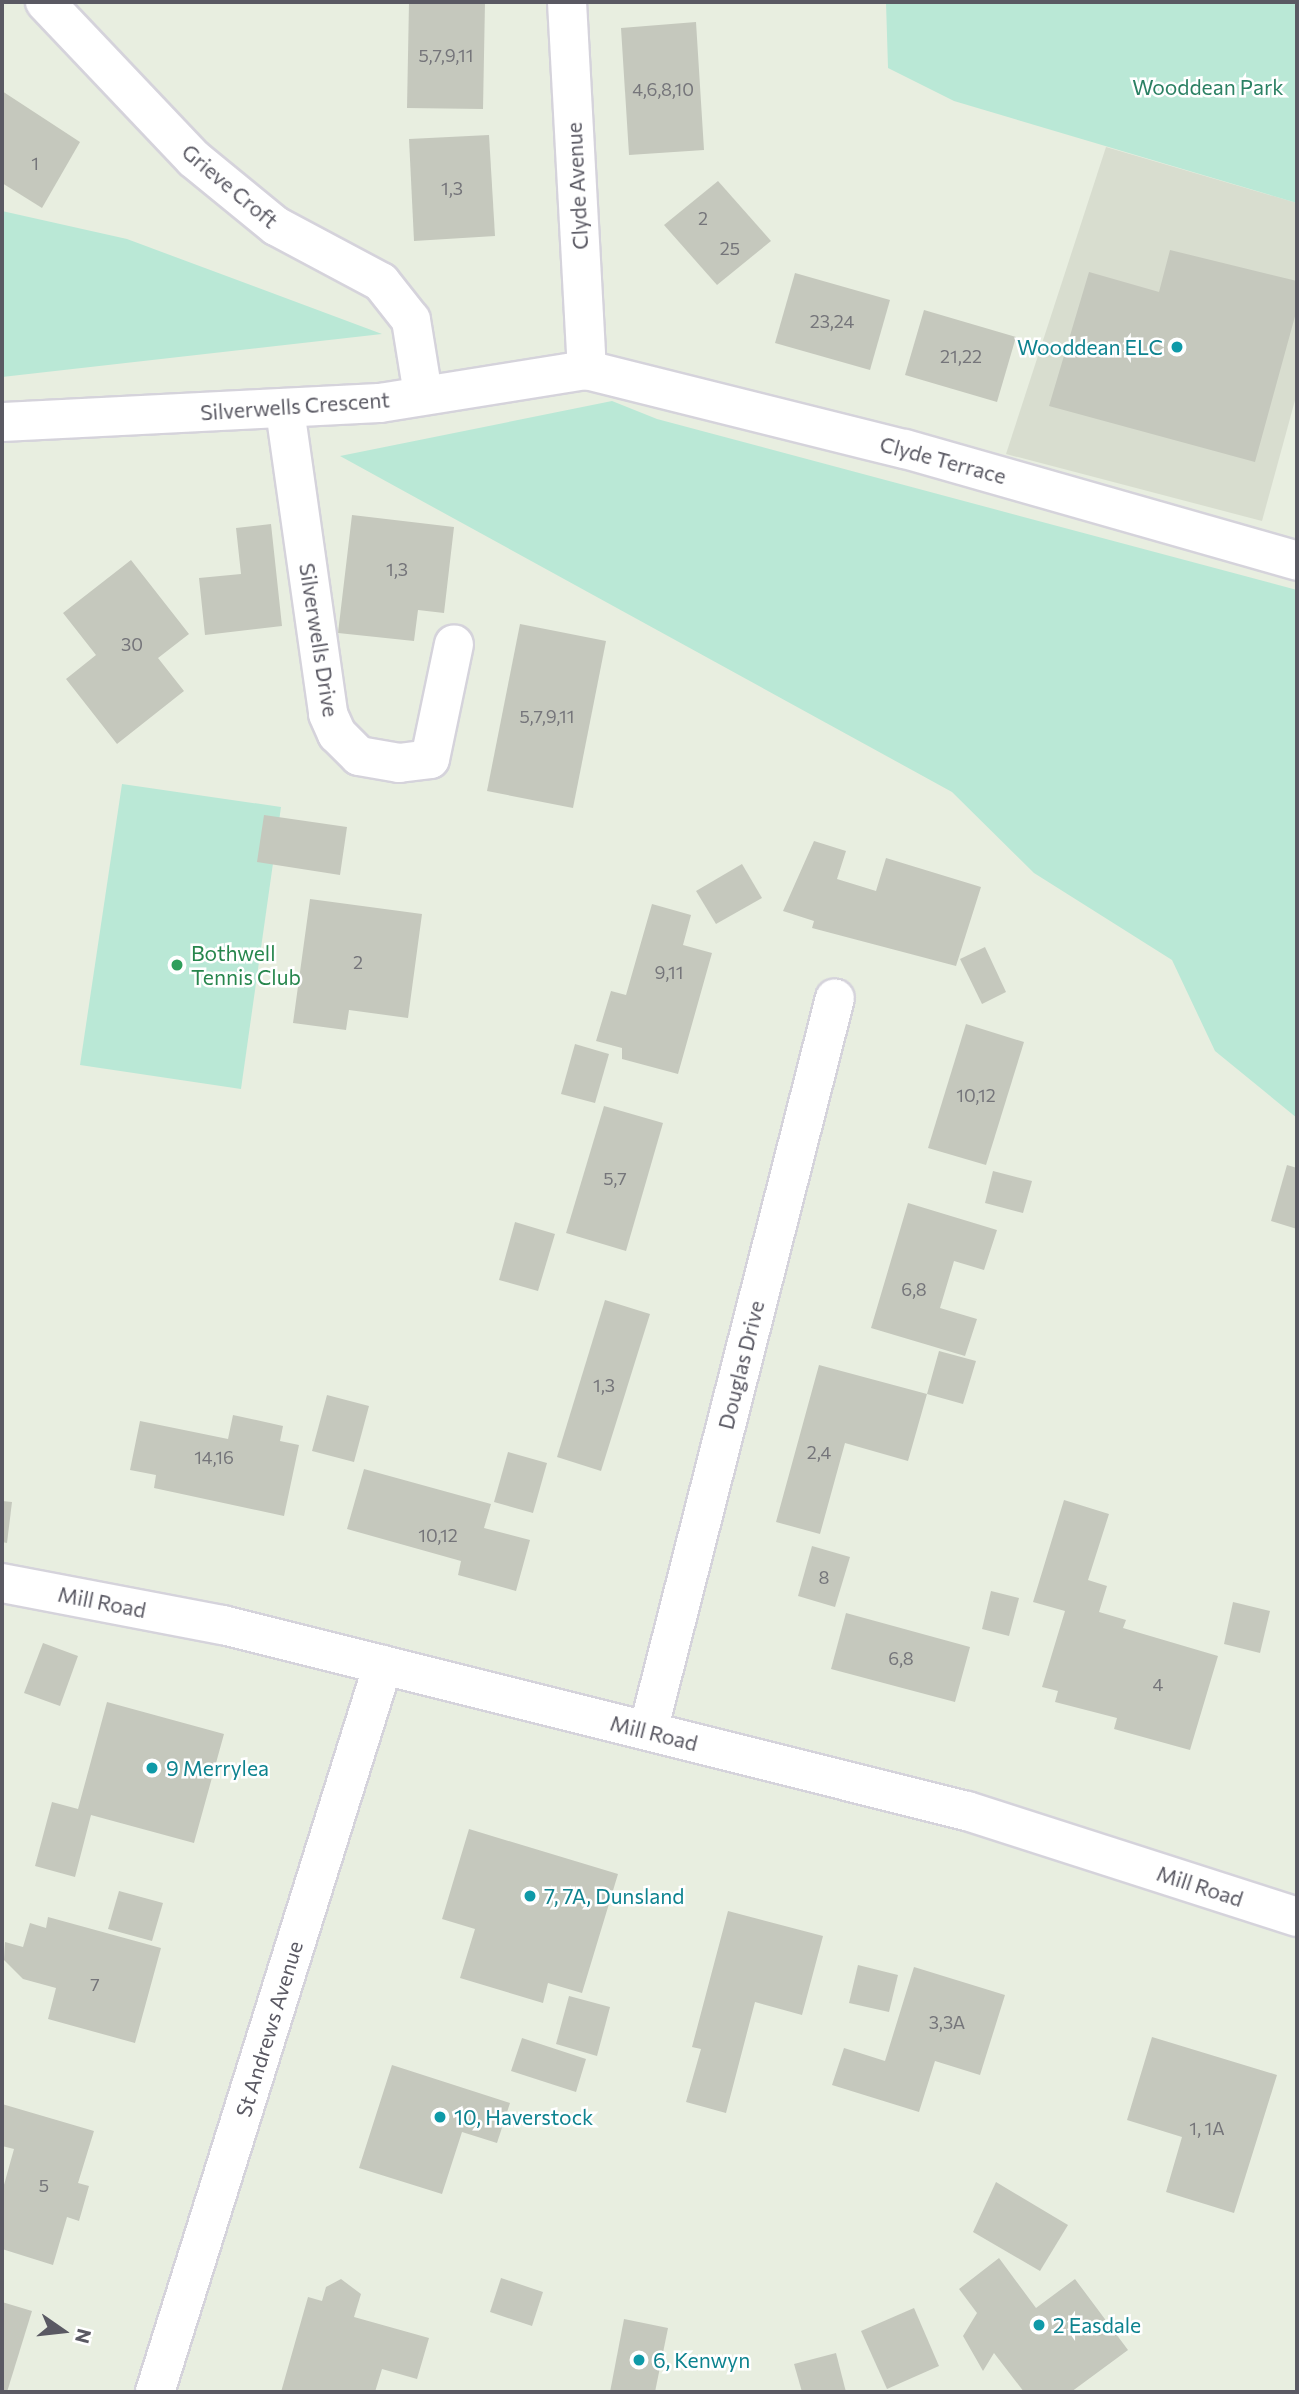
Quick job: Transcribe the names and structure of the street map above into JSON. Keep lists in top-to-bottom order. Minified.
{"streets":{"street":["Grieve Croft","Clyde Avenue","Silverwells Crescent","Clyde Terrace","Silverwells Drive","Douglas Drive","Mill Road","St Andrews Avenue"]},"crossings":[["Grieve Croft","Silverwells Crescent"],["Clyde Avenue","Silverwells Crescent"],["Clyde Avenue","Clyde Terrace"],["Silverwells Crescent","Clyde Terrace"],["Silverwells Crescent","Silverwells Drive"],["Douglas Drive","Mill Road"],["Mill Road","St Andrews Avenue"]],"parks":["Wooddean Park"],"places":["Wooddean ELC","Bothwell Tennis Club","9 Merrylea","7, 7A, Dunsland","10, Haverstock","2 Easdale","6, Kenwyn"],"house_numbers":["5,7,9,11","4,6,8,10","1","1,3","2","25","23,24","21,22","1,3","30","5,7,9,11","2","9,11","10,12","5,7","6,8","1,3","2,4","14,16","10,12","8","6,8","4","7","3,3A","1, 1A","5"],"north":"right"}
